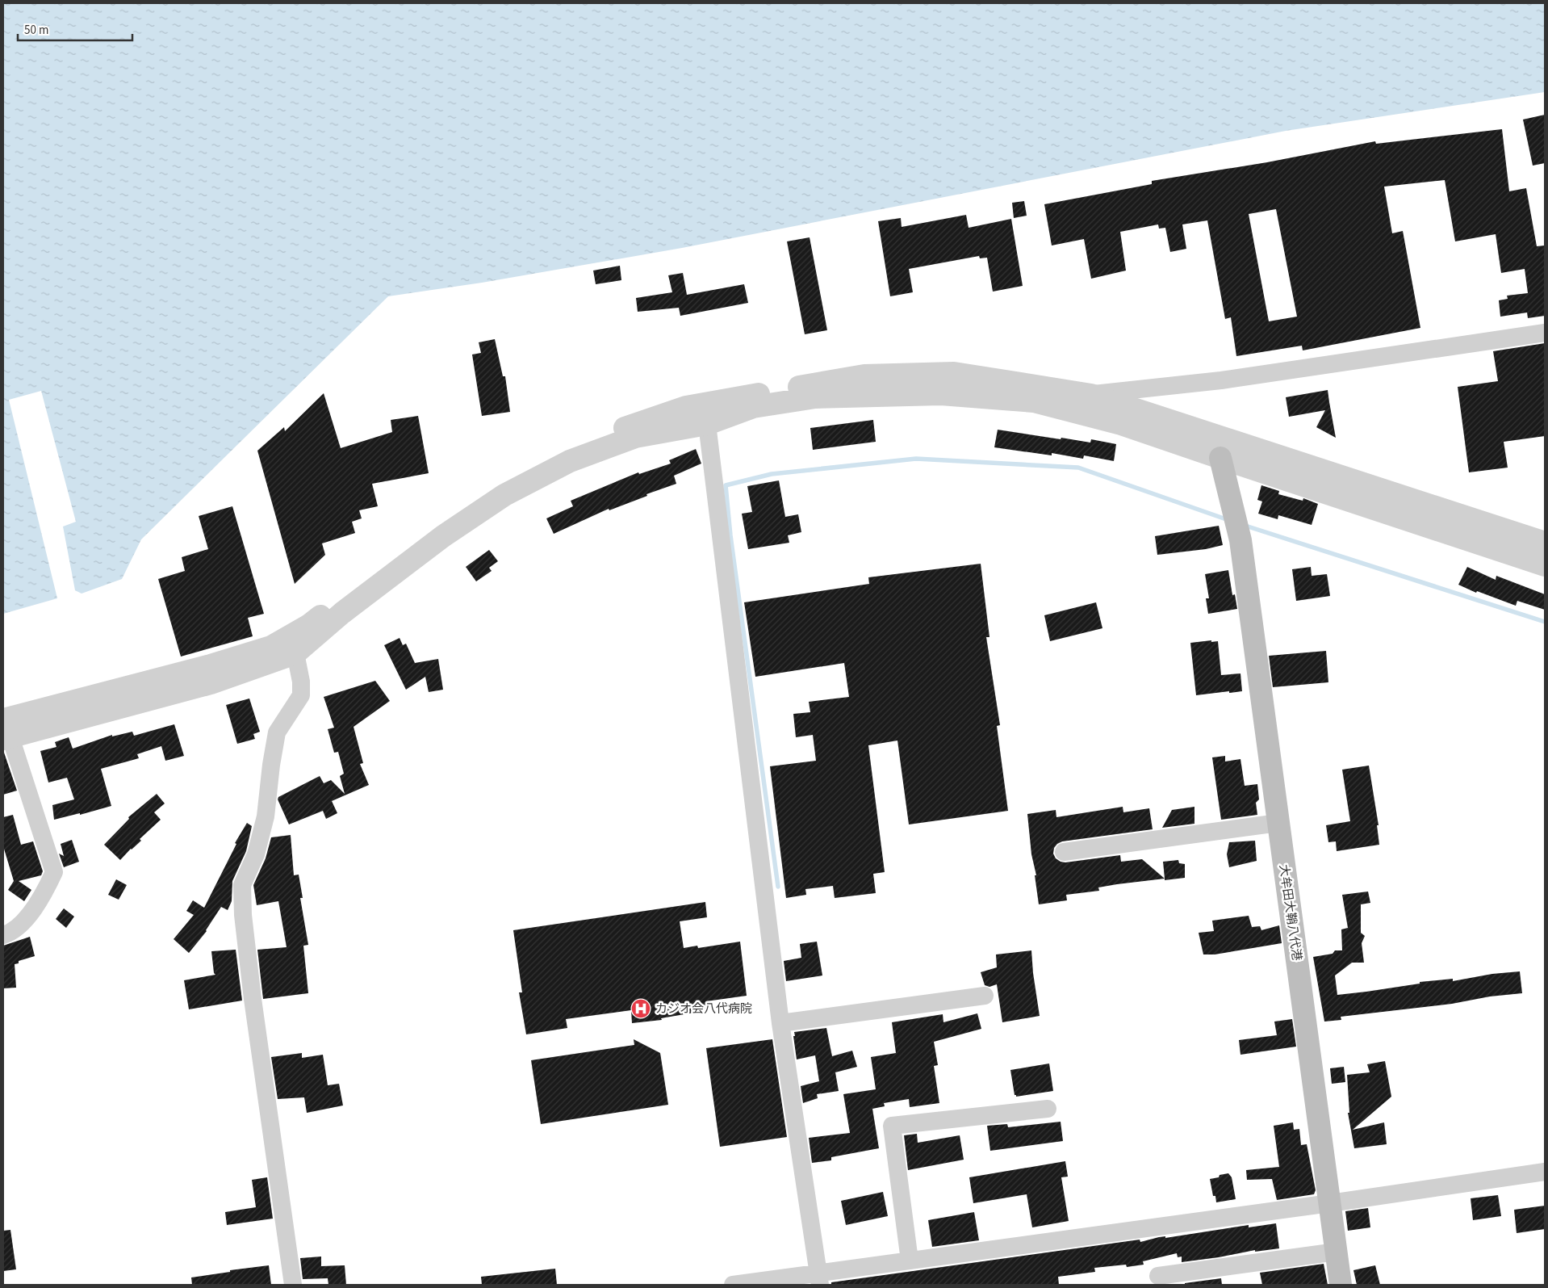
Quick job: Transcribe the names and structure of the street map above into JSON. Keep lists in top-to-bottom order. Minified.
{"streets":{"main road":["大牟田大鞘八代港"]},"places":{"hospital":["カジオ会八代病院"]},"scale_bar":"50 m"}
